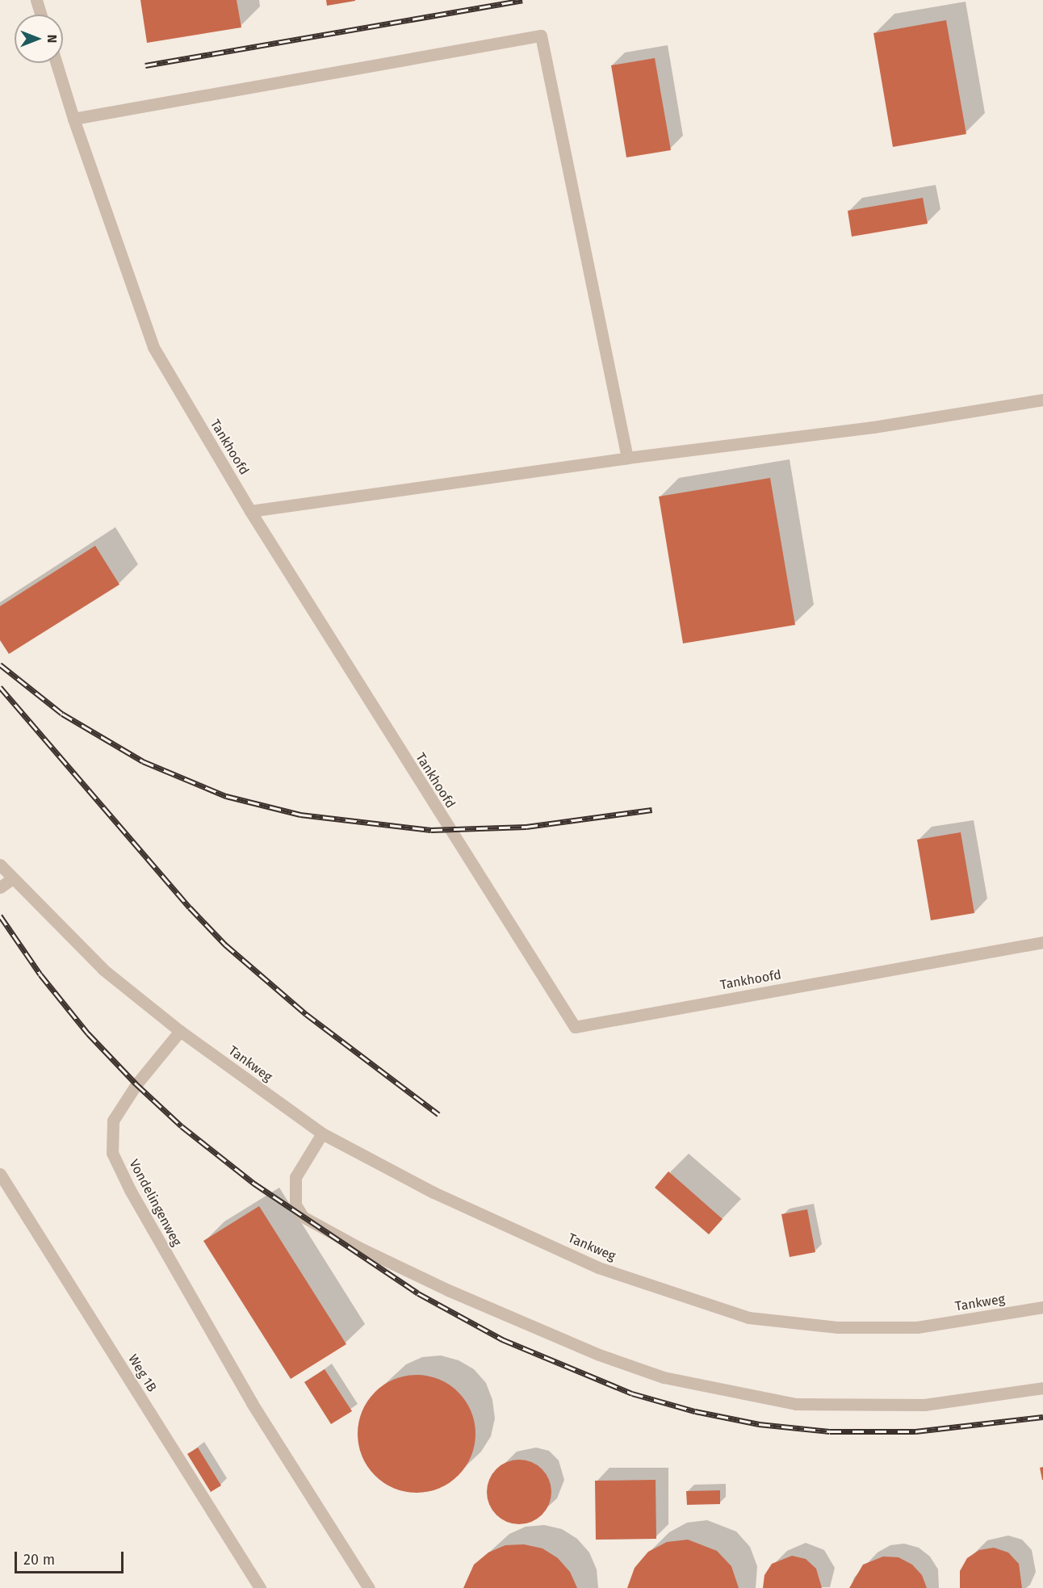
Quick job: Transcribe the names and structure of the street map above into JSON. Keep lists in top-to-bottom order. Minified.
{"streets":{"street":["Tankhoofd","Tankweg","Vondelingenweg","Weg 1B"]},"crossings":[["Tankweg","Vondelingenweg"]],"scale_bar":"20 m","north":"right"}
